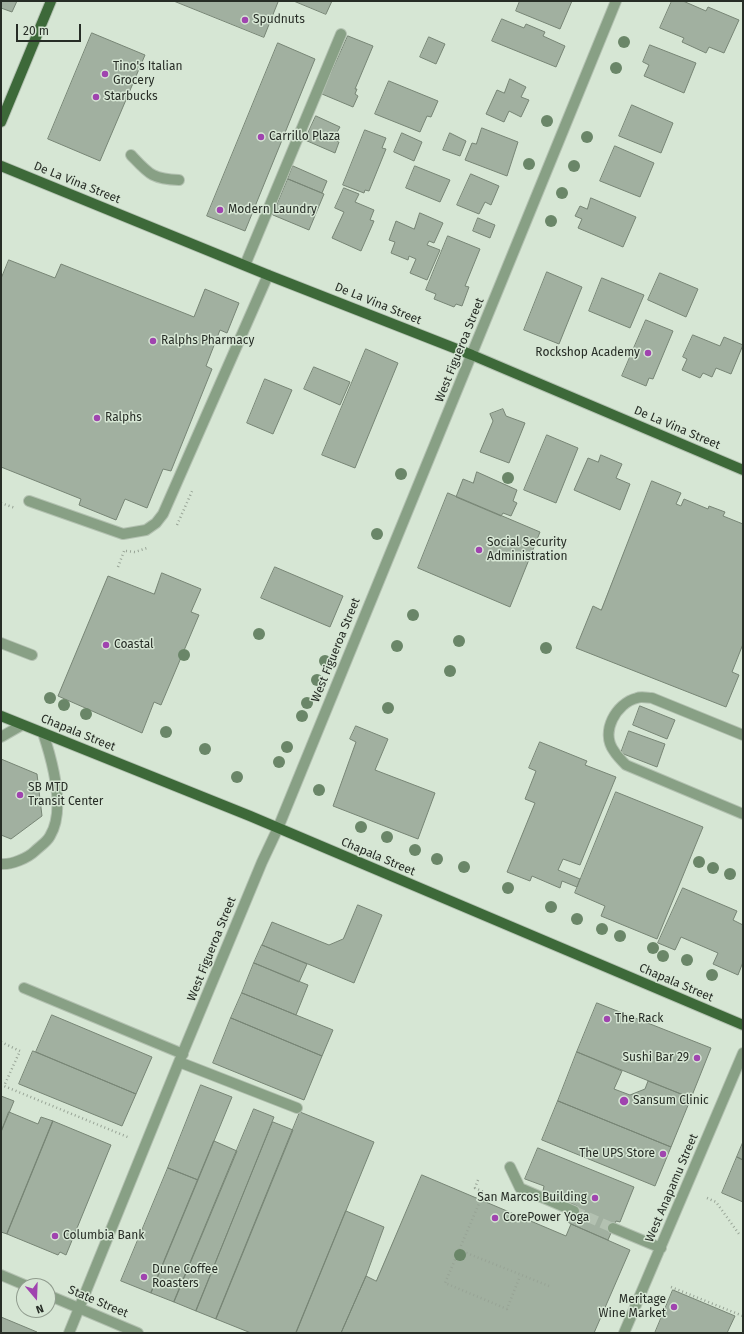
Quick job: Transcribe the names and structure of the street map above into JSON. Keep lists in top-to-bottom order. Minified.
{"streets":{"main road":["De La Vina Street","Chapala Street"],"street":["West Figueroa Street","West Anapamu Street","State Street"]},"crossings":[["De La Vina Street","West Figueroa Street"],["West Figueroa Street","Chapala Street"],["West Figueroa Street","State Street"]],"places":["Spudnuts","Tino's Italian Grocery","Starbucks","Carrillo Plaza","Modern Laundry","Ralphs Pharmacy","Rockshop Academy","Ralphs","Social Security Administration","Coastal","SB MTD Transit Center","The Rack","Sushi Bar 29","Sansum Clinic","The UPS Store","San Marcos Building","CorePower Yoga","Columbia Bank","Dune Coffee Roasters","Meritage Wine Market"],"scale_bar":"20 m","north":"bottom"}
